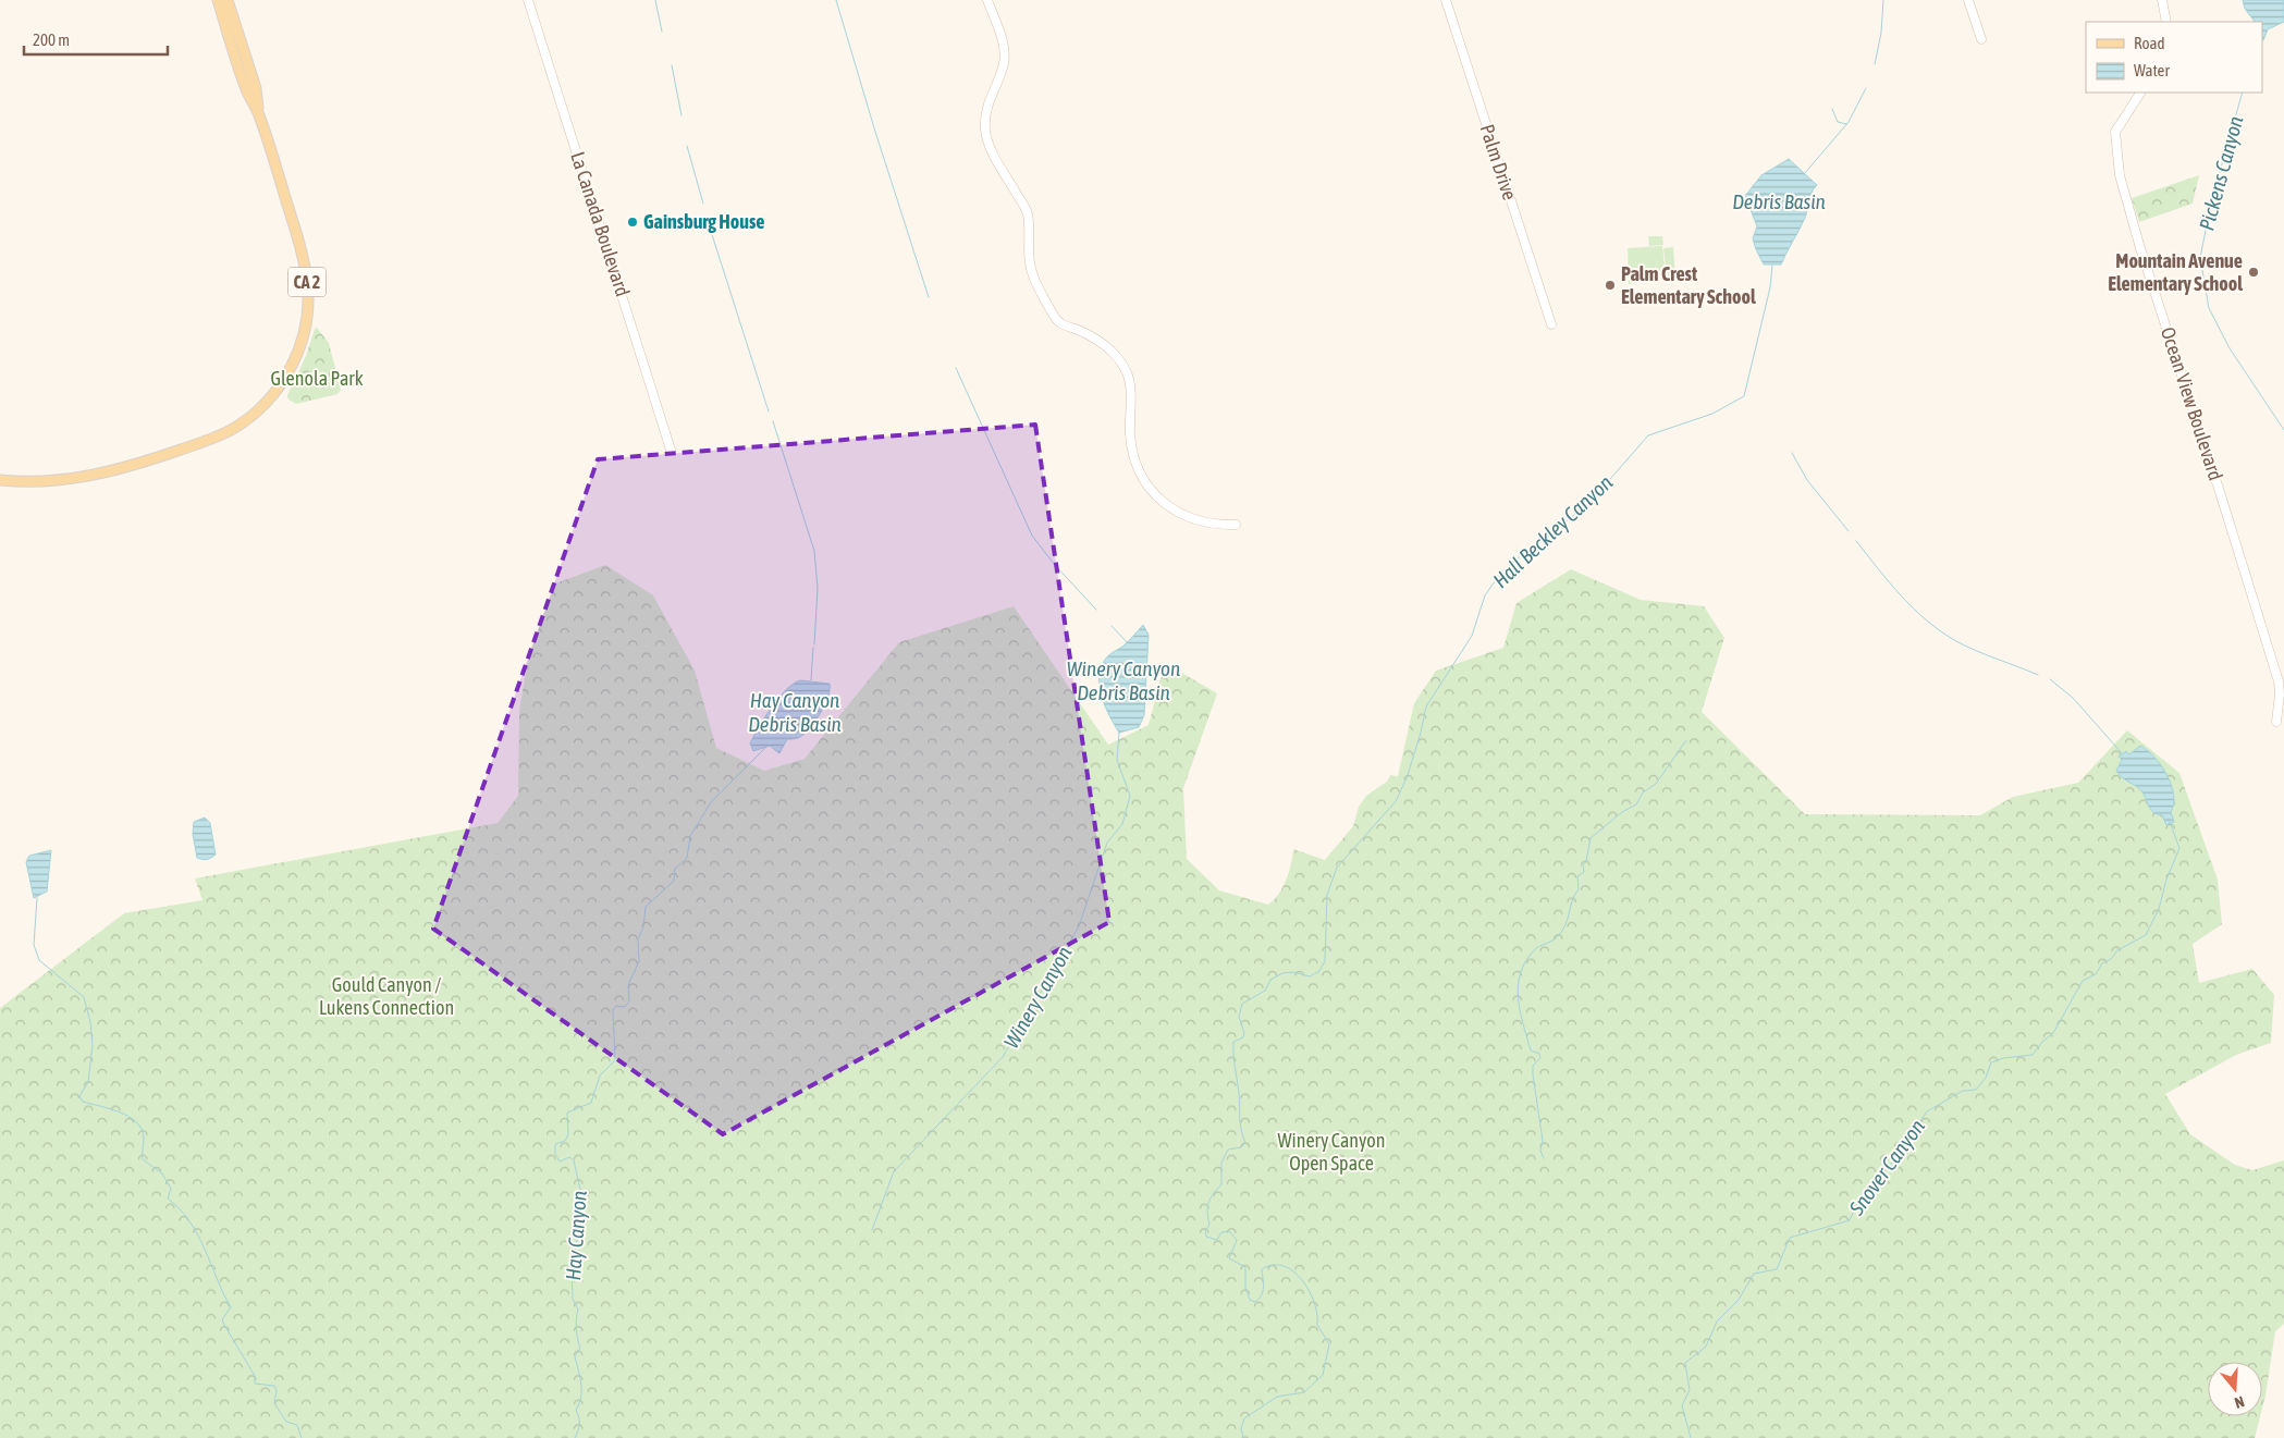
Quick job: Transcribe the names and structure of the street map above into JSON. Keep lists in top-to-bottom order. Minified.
{"streets":{"main road":["CA 2"],"street":["Palm Drive","La Canada Boulevard","Ocean View Boulevard"]},"water":["Pickens Canyon","Debris Basin","Hall Beckley Canyon","Winery Canyon Debris Basin","Hay Canyon Debris Basin","Winery Canyon","Snover Canyon","Hay Canyon"],"parks":["Glenola Park","Gould Canyon / Lukens Connection","Winery Canyon Open Space"],"places":["Gainsburg House","Mountain Avenue Elementary School","Palm Crest Elementary School"],"legend":["Road","Water"],"scale_bar":"200 m","north":"bottom"}
